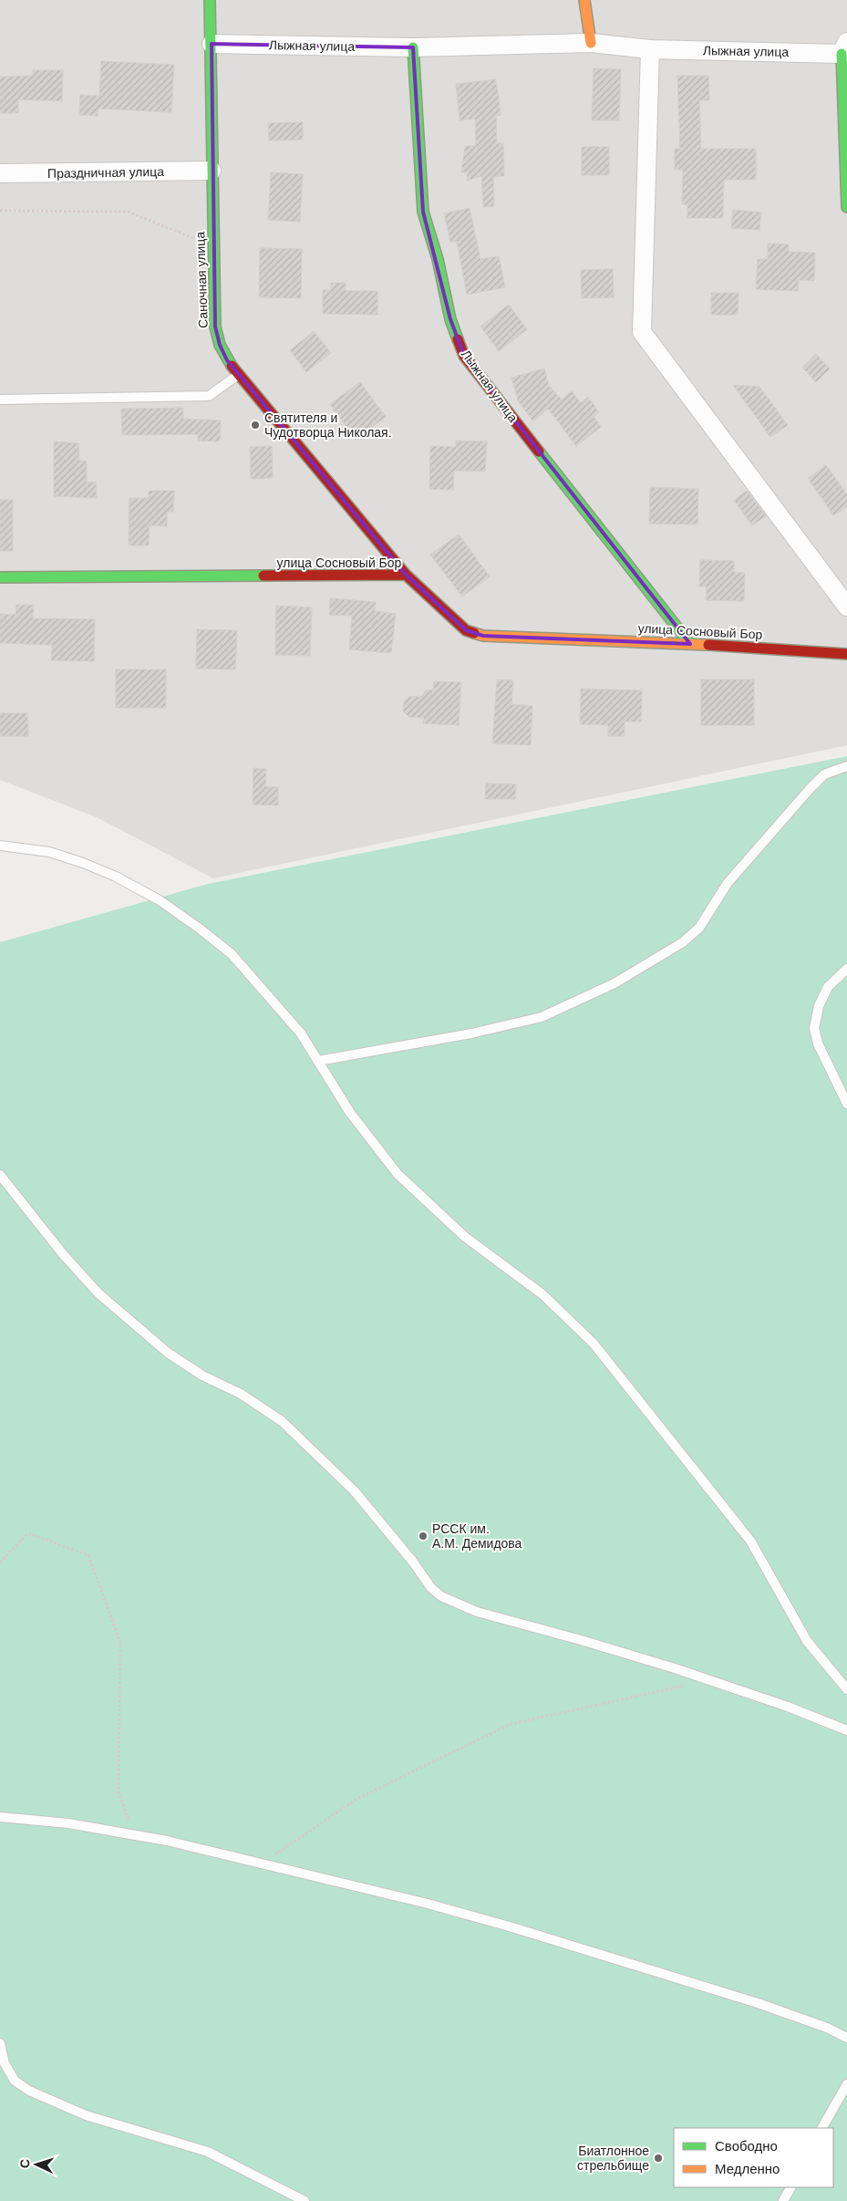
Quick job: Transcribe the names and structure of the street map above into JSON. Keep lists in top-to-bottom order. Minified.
{"streets":{"street":["Лыжная улица","Праздничная улица","Саночная улица","улица Сосновый Бор"]},"crossings":[["Лыжная улица","Саночная улица"],["Лыжная улица","улица Сосновый Бор"],["Праздничная улица","Саночная улица"],["Саночная улица","улица Сосновый Бор"]],"places":["Святителя и Чудотворца Николая.","РССК им. А.М. Демидова","Биатлонное стрельбище"],"legend":["Свободно","Медленно"],"north":"left"}
